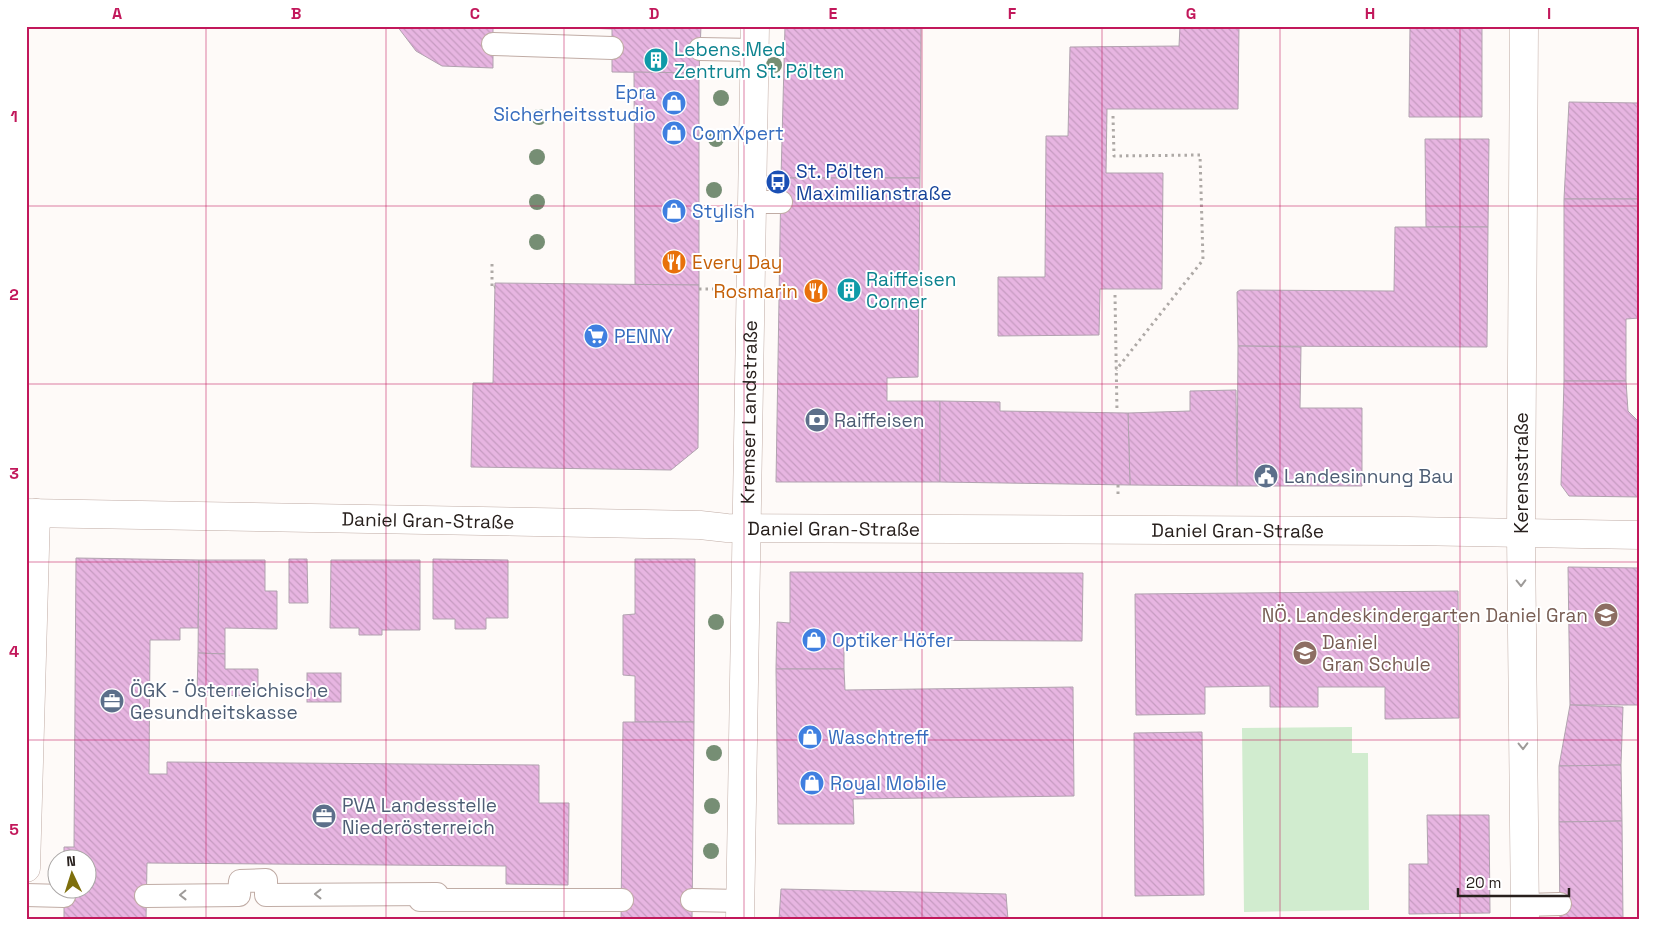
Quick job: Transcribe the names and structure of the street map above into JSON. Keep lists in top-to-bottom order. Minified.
{"streets":{"street":["Kremser Landstraße","Kerensstraße","Daniel Gran-Straße"]},"crossings":[["Kremser Landstraße","Daniel Gran-Straße"],["Kerensstraße","Daniel Gran-Straße"]],"one_way":["Kerensstraße"],"places":{"building":["Lebens.Med Zentrum St. Pölten","Raiffeisen Corner"],"shop":["Epra Sicherheitsstudio","ComXpert","Stylish","Optiker Höfer","Waschtreff","Royal Mobile"],"bus stop":["St. Pölten Maximilianstraße"],"restaurant":["Every Day","Rosmarin"],"supermarket":["PENNY"],"bank":["Raiffeisen"],"public building":["Landesinnung Bau"],"school or university":["NÖ. Landeskindergarten Daniel Gran","Daniel Gran Schule"],"office":["ÖGK - Österreichische Gesundheitskasse","PVA Landesstelle Niederösterreich"]},"scale_bar":"20 m","north":"top","grid":{"columns":["A","B","C","D","E","F","G","H","I"],"rows":["1","2","3","4","5"]}}
